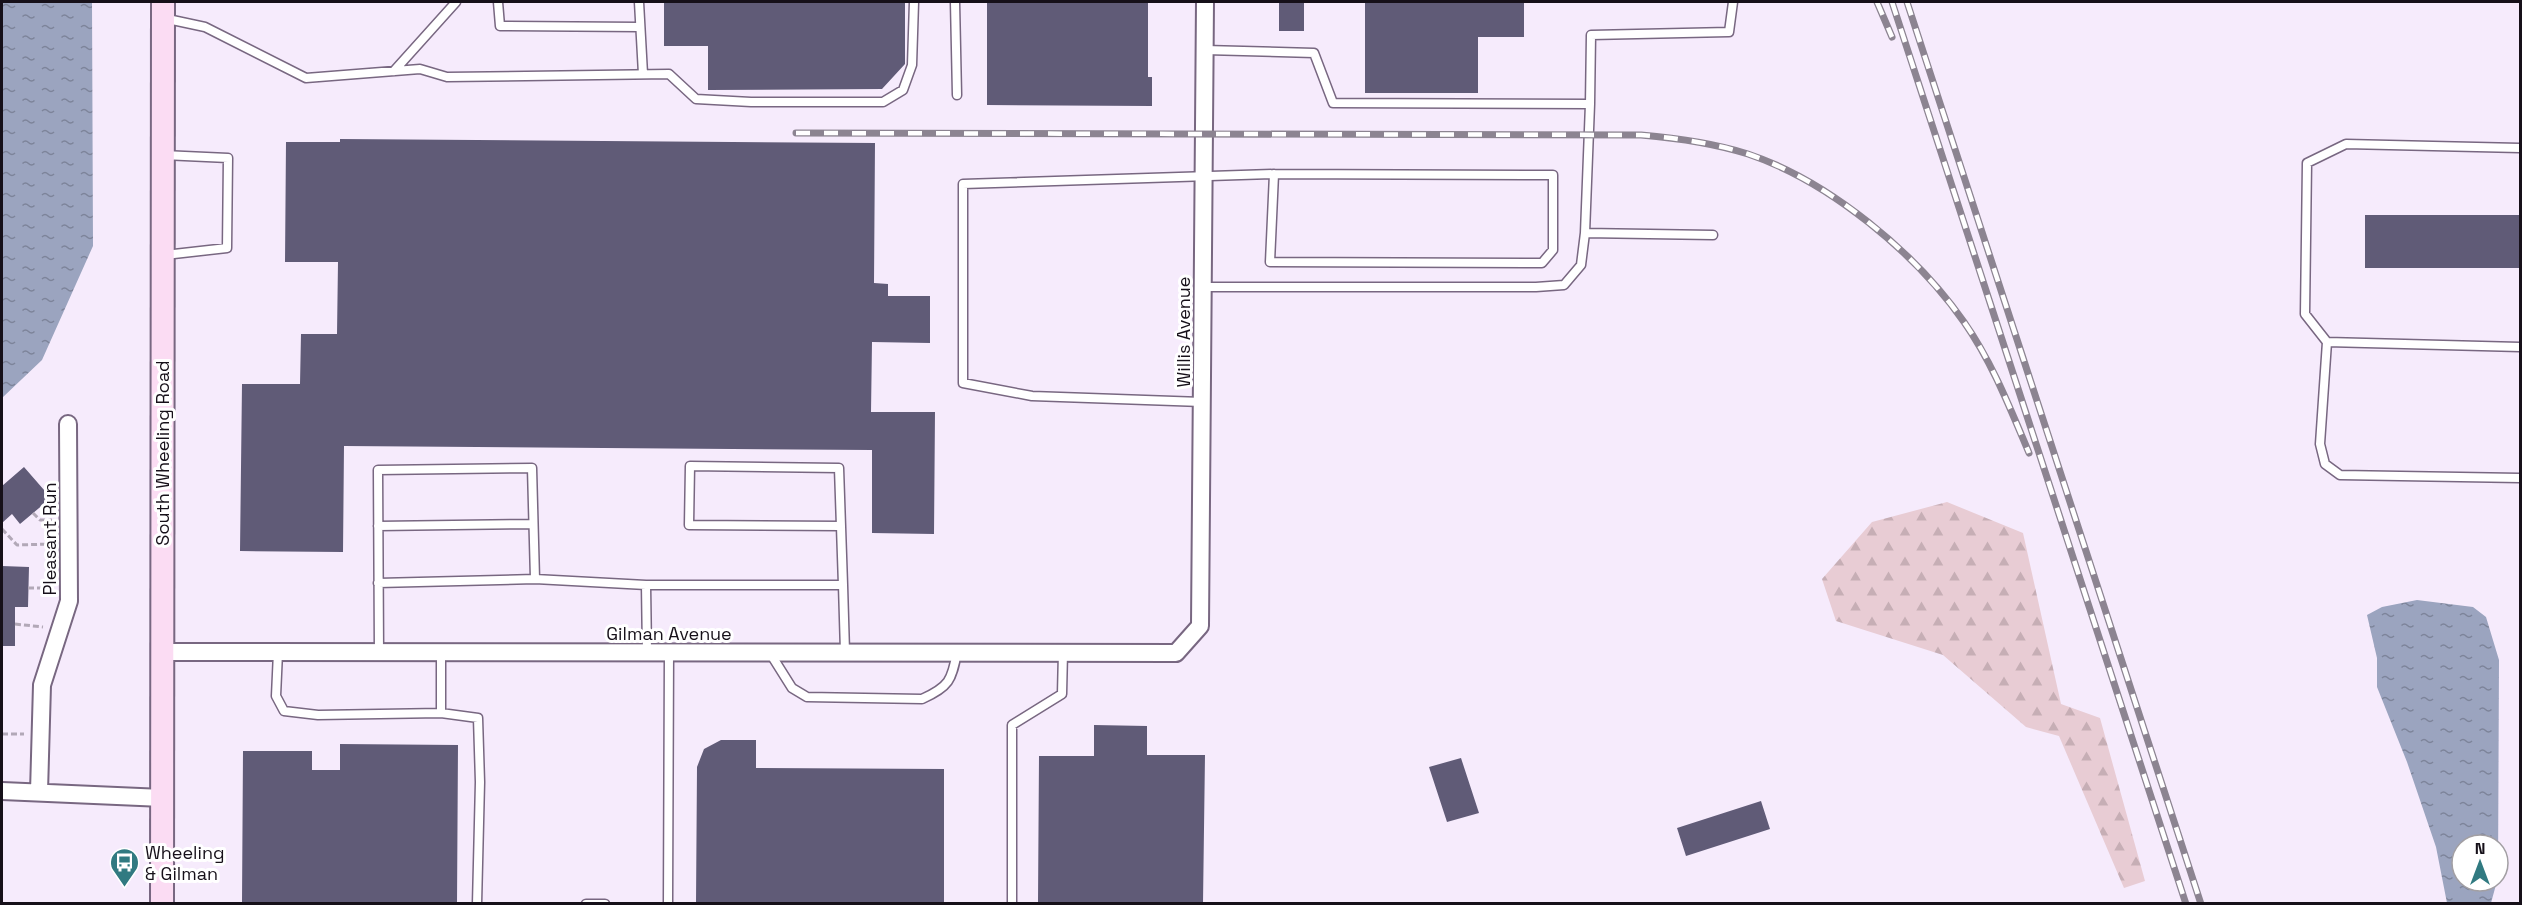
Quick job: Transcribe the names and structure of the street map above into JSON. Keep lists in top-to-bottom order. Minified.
{"streets":{"main road":["South Wheeling Road"],"street":["Willis Avenue","Pleasant Run","Gilman Avenue"]},"crossings":[["Willis Avenue","Gilman Avenue"],["South Wheeling Road","Gilman Avenue"]],"places":{"bus stop":["Wheeling & Gilman"]},"north":"top"}
